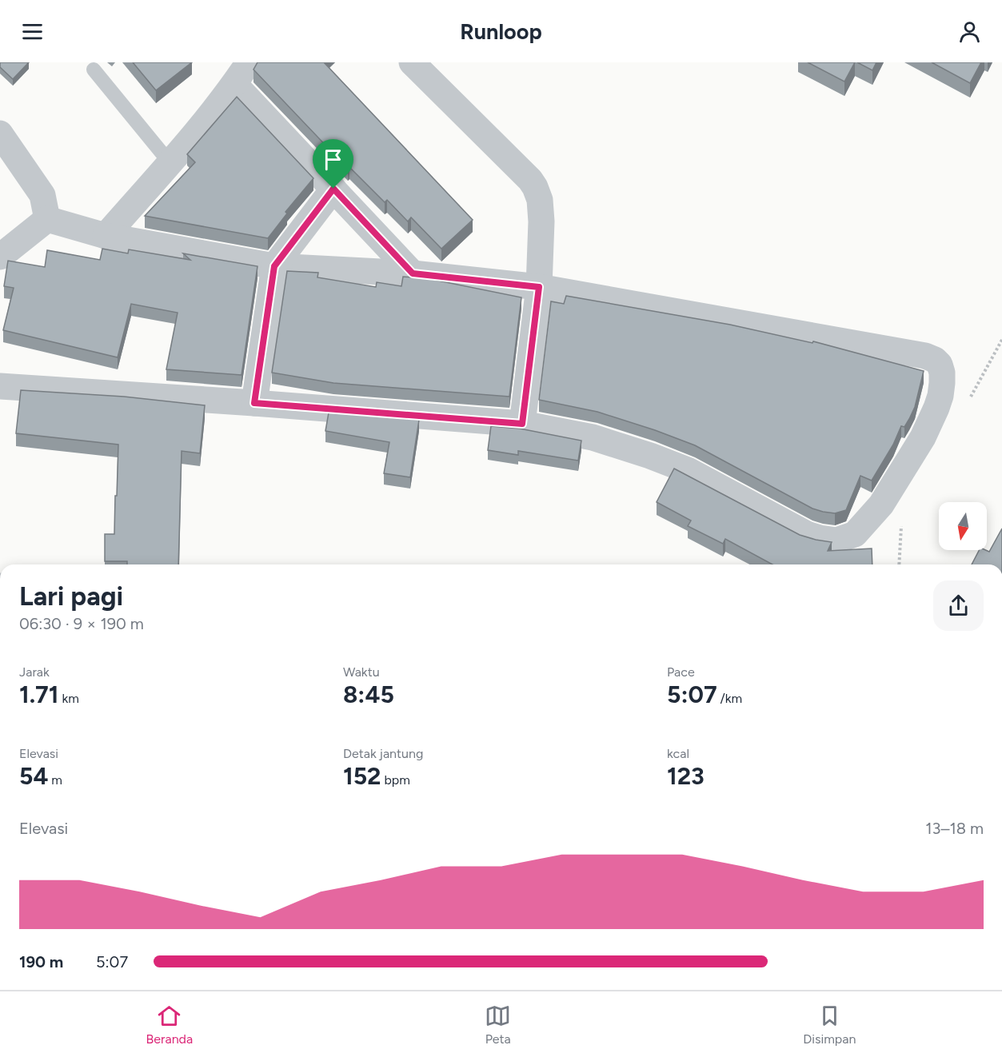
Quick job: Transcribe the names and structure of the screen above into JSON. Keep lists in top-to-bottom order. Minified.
{"north":"bottom","page":{"header":"Runloop","heading":["Lari pagi","06:30 · 9 × 190 m"],"stats":[["Jarak","1.71 km"],["Waktu","8:45"],["Pace","5:07 /km"],["Elevasi","54 m"],["Detak jantung","152 bpm"],["kcal","123"]],"chart":["Elevasi","13–18 m"],"list":[{"name":"190 m","note":"5:07"}],"tabs":["Beranda","Peta","Disimpan"]}}
